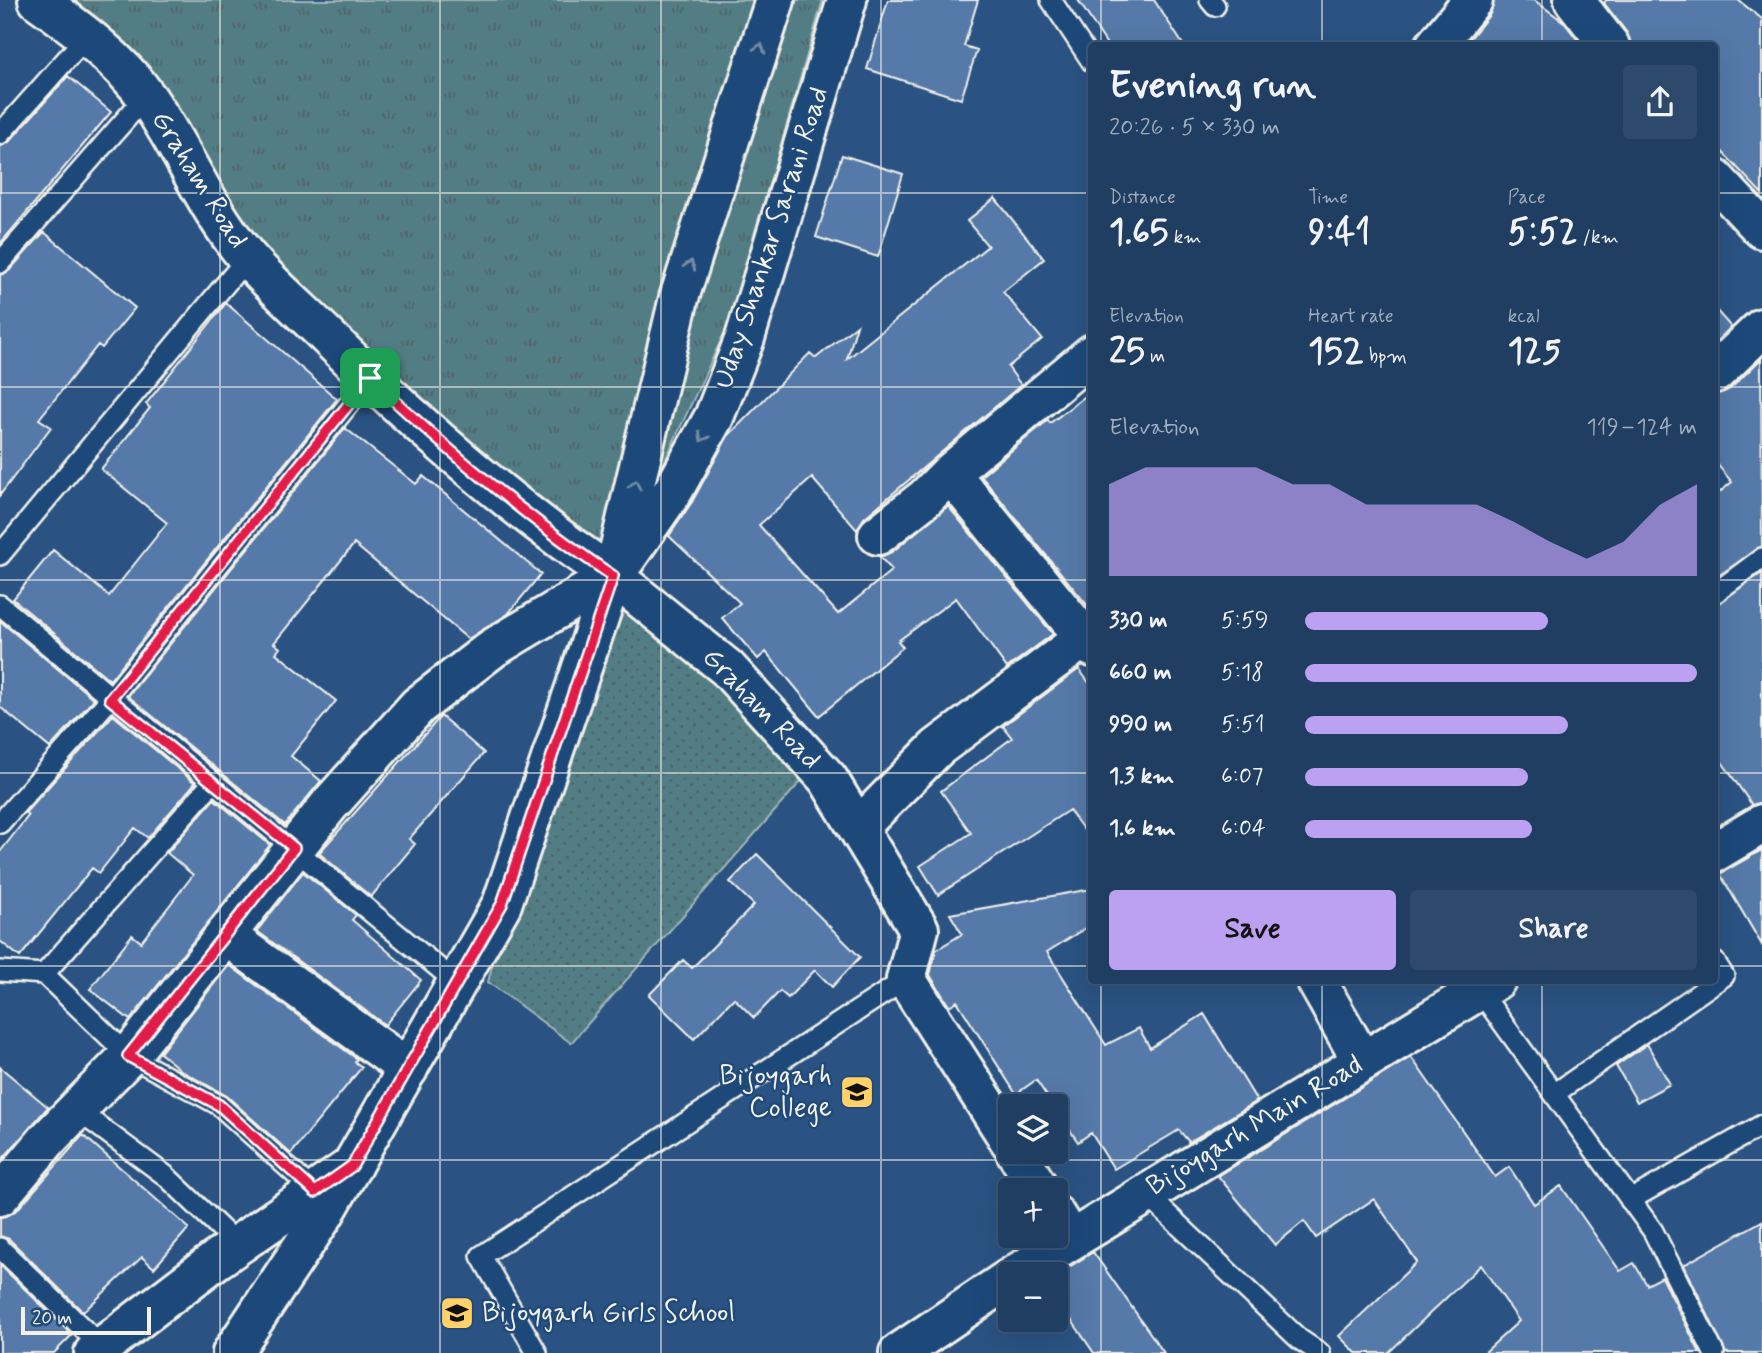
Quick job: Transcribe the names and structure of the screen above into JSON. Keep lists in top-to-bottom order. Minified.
{"streets":{"street":["Graham Road","Uday Shankar Sarani Road","Bijoygarh Main Road"]},"crossings":[["Graham Road","Uday Shankar Sarani Road"]],"places":{"school or university":["Bijoygarh College","Bijoygarh Girls School"]},"scale_bar":"20 m","page":{"heading":["Evening run","20:26 · 5 × 330 m"],"stats":[["Distance","1.65 km"],["Time","9:41"],["Pace","5:52 /km"],["Elevation","25 m"],["Heart rate","152 bpm"],["kcal","125"]],"chart":["Elevation","119–124 m"],"list":[{"name":"330 m","note":"5:59"},{"name":"660 m","note":"5:18"},{"name":"990 m","note":"5:51"},{"name":"1.3 km","note":"6:07"},{"name":"1.6 km","note":"6:04"}],"buttons":["Save","Share"],"map_buttons":["+","−"],"scale":"20 m"}}
